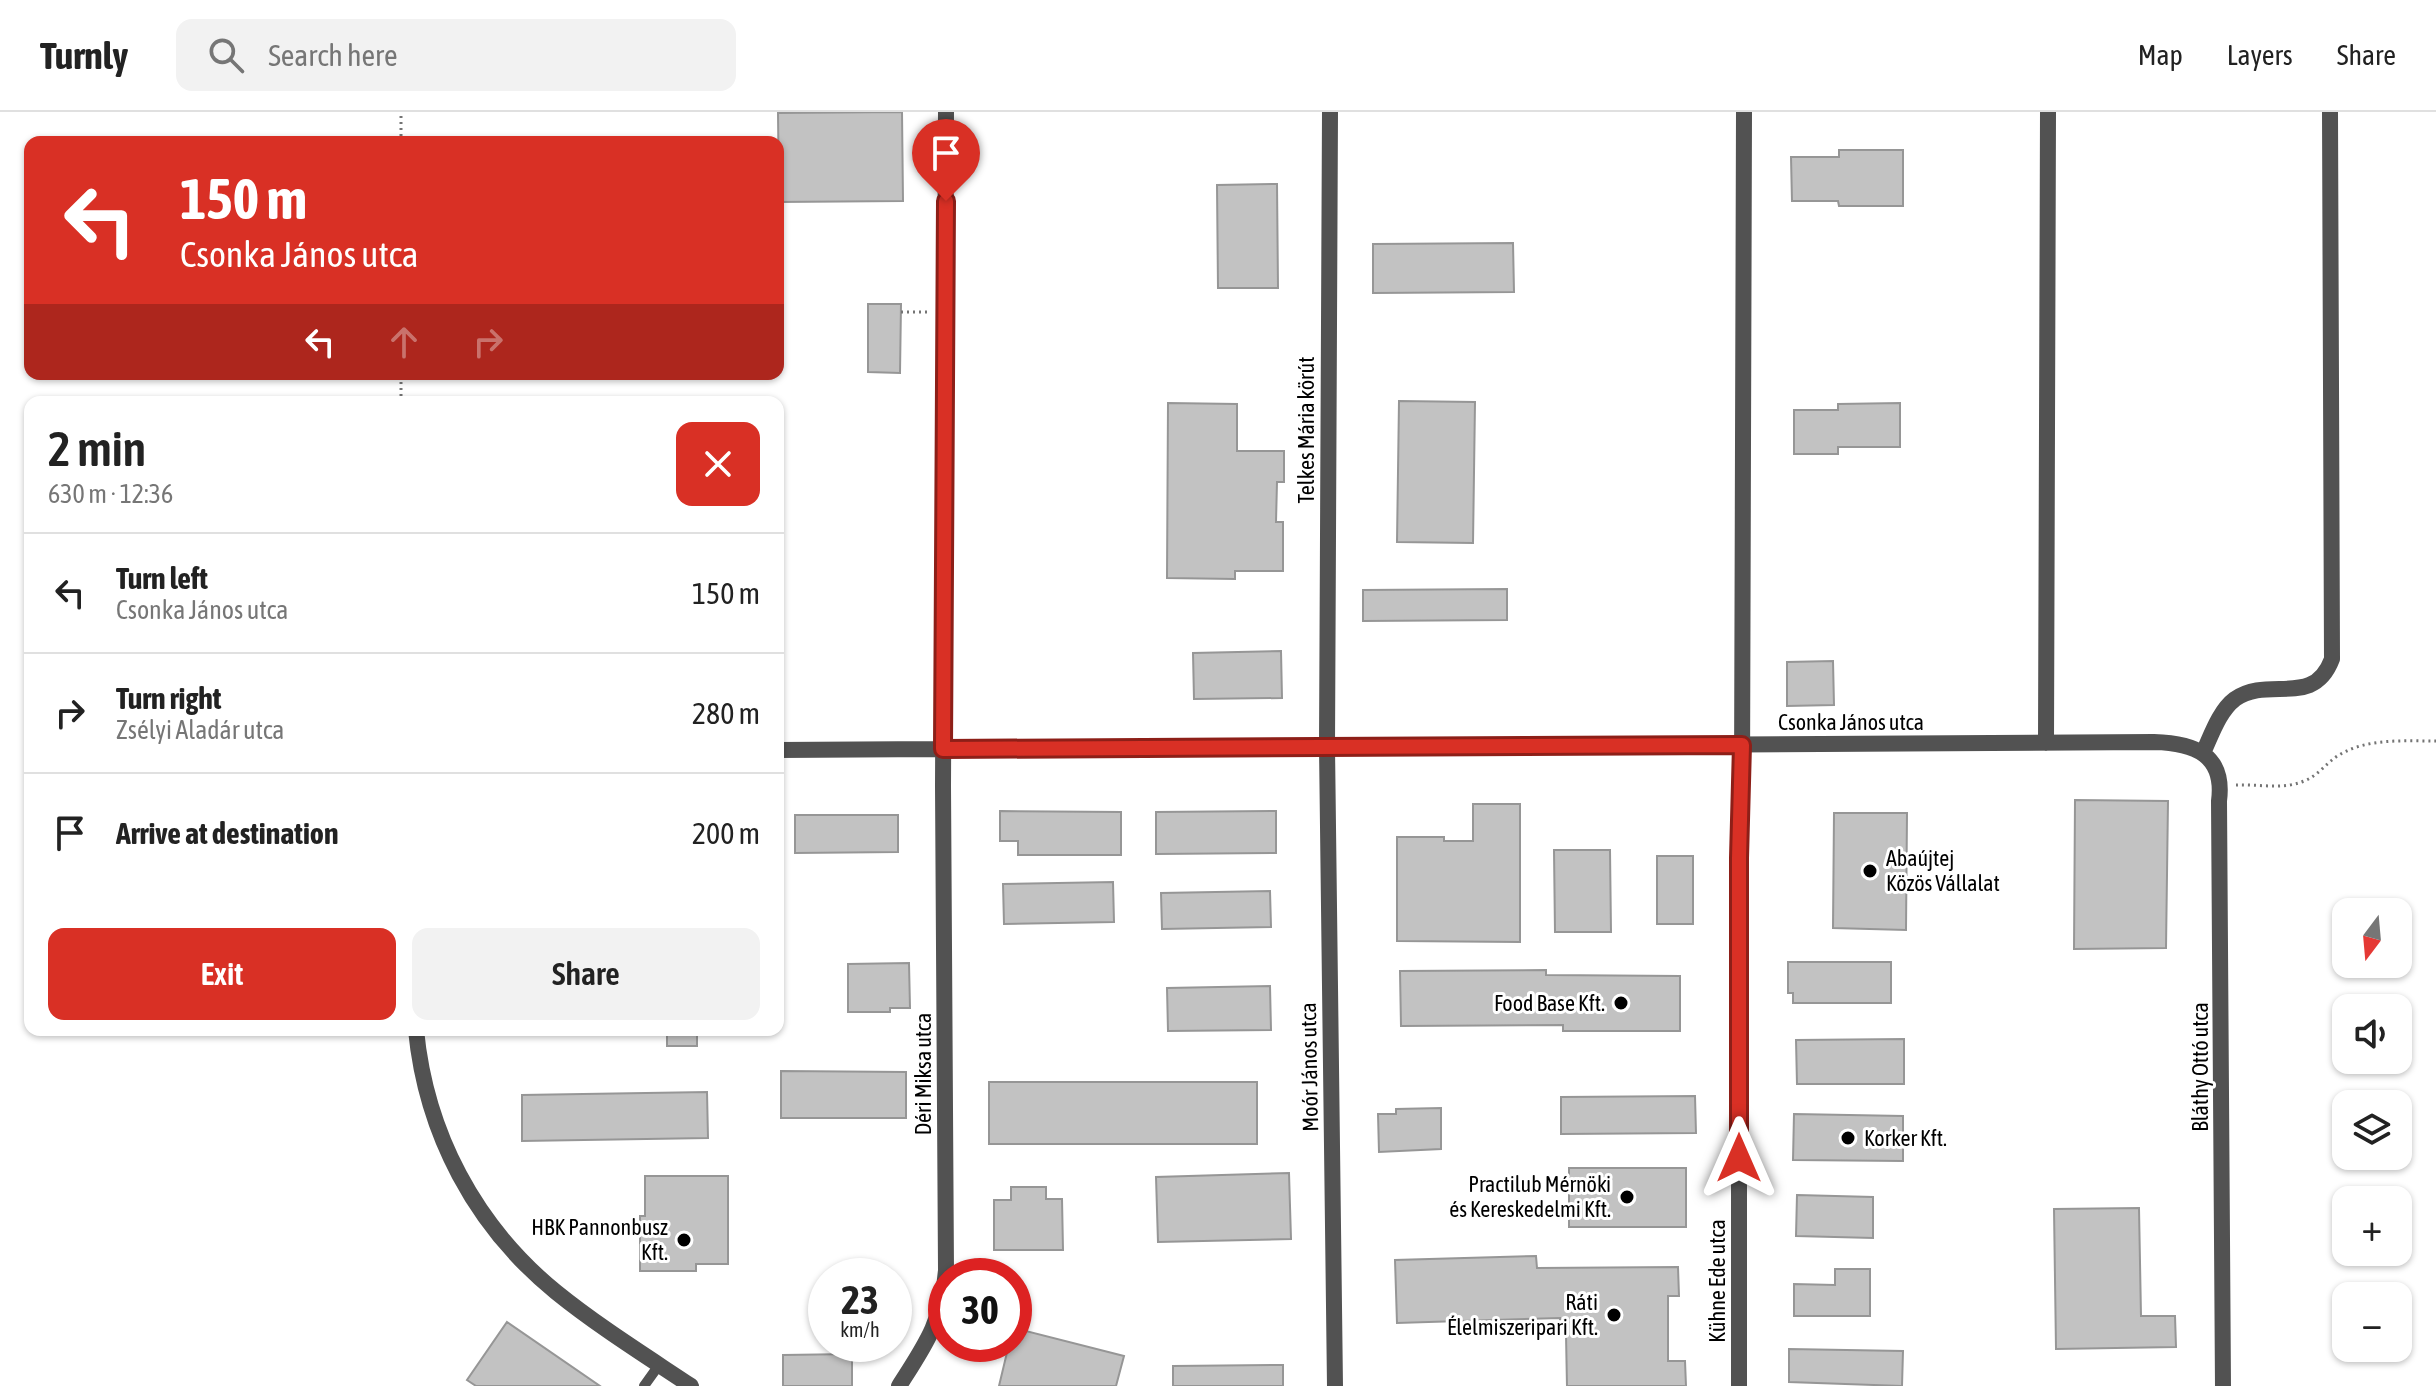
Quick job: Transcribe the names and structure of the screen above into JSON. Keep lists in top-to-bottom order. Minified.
{"streets":{"street":["Telkes Mária körút","Csonka János utca","Moór János utca","Bláthy Ottó utca","Déri Miksa utca","Kühne Ede utca"]},"crossings":[["Telkes Mária körút","Csonka János utca"],["Telkes Mária körút","Moór János utca"],["Csonka János utca","Moór János utca"],["Csonka János utca","Déri Miksa utca"],["Csonka János utca","Kühne Ede utca"]],"places":["Abaújtej Közös Vállalat","Food Base Kft.","Korker Kft.","Practilub Mérnöki és Kereskedelmi Kft.","HBK Pannonbusz Kft.","Ráti Élelmiszeripari Kft."],"north":"bottom","page":{"header":"Turnly","search":"Search here","nav":["Map","Layers","Share"],"turn":["150 m","Csonka János utca"],"heading":["2 min","630 m · 12:36"],"list":[{"name":"Turn left","note":"Csonka János utca","value":"150 m"},{"name":"Turn right","note":"Zsélyi Aladár utca","value":"280 m"},{"name":"Arrive at destination","value":"200 m"}],"map_buttons":["+","−"],"buttons":["Exit","Share"],"speed":"23 km/h","limit":"30"}}
